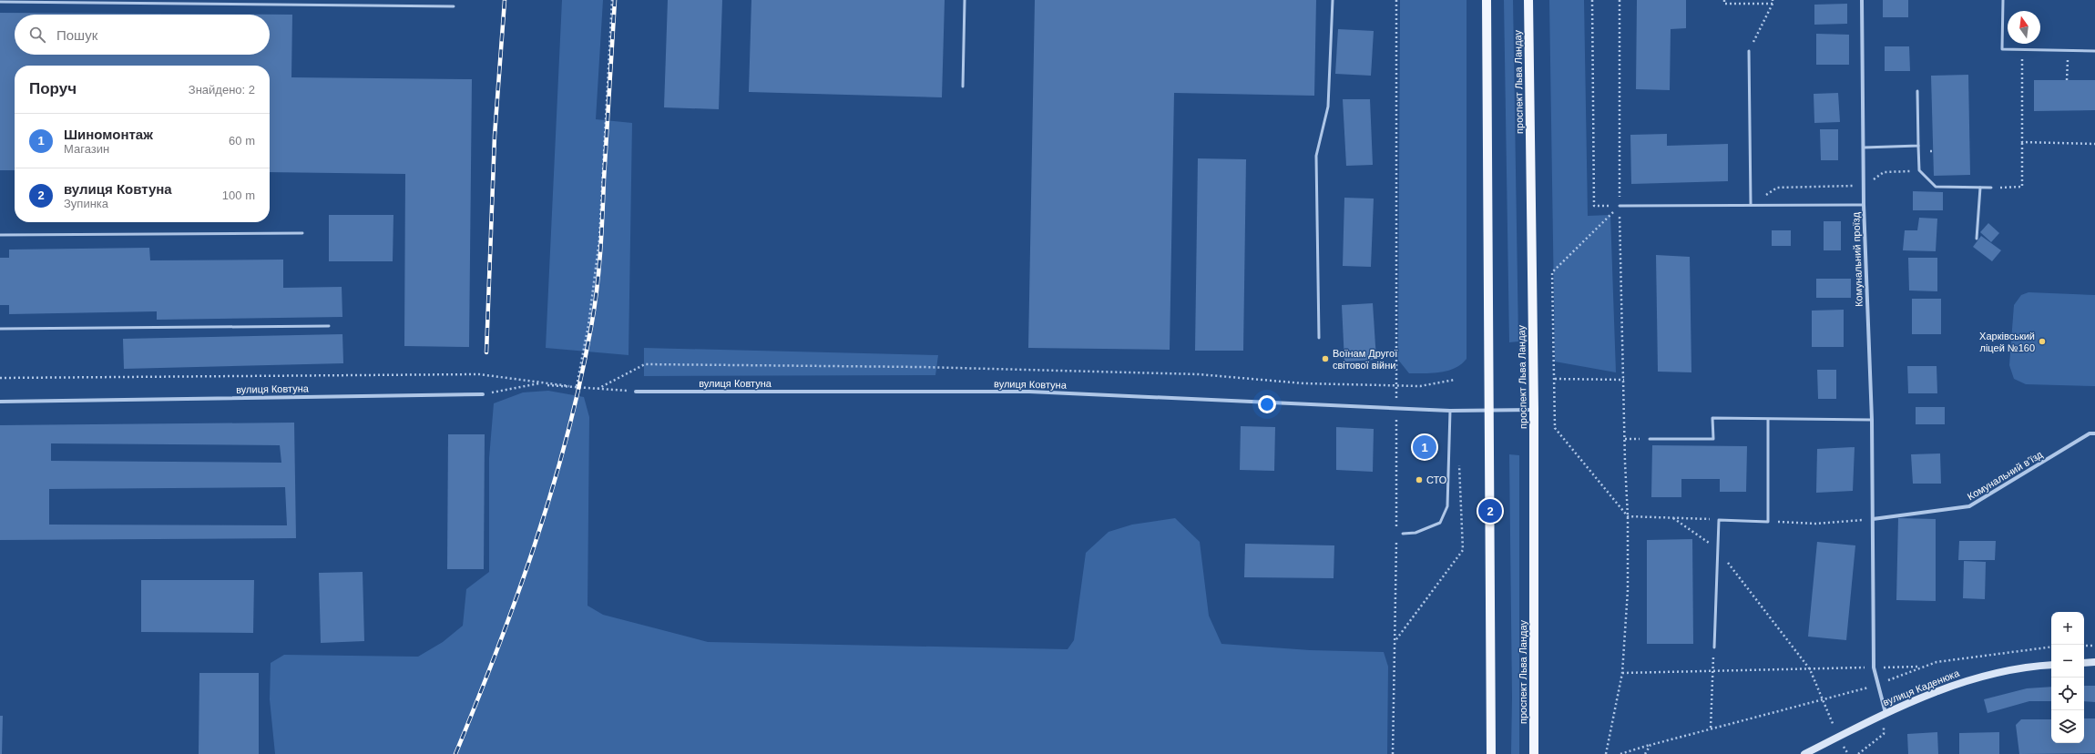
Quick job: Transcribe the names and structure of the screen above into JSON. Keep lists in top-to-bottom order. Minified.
{"streets":{"main road":["проспект Льва Ландау"],"street":["Комунальний проїзд","вулиця Ковтуна","Комунальний в’їзд","вулиця Каденюка"]},"crossings":[["проспект Льва Ландау","вулиця Ковтуна"],["Комунальний проїзд","Комунальний в’їзд"],["Комунальний проїзд","вулиця Каденюка"]],"places":["Харківський ліцей №160","Воїнам Другої світової війни","СТО"],"north":"top","page":{"search":"Пошук","heading":["Поруч","Знайдено: 2"],"list":[{"mark":"1","name":"Шиномонтаж","note":"Магазин","value":"60 m"},{"mark":"2","name":"вулиця Ковтуна","note":"Зупинка","value":"100 m"}],"pins":["1","2"],"map_buttons":["+","−"]}}
